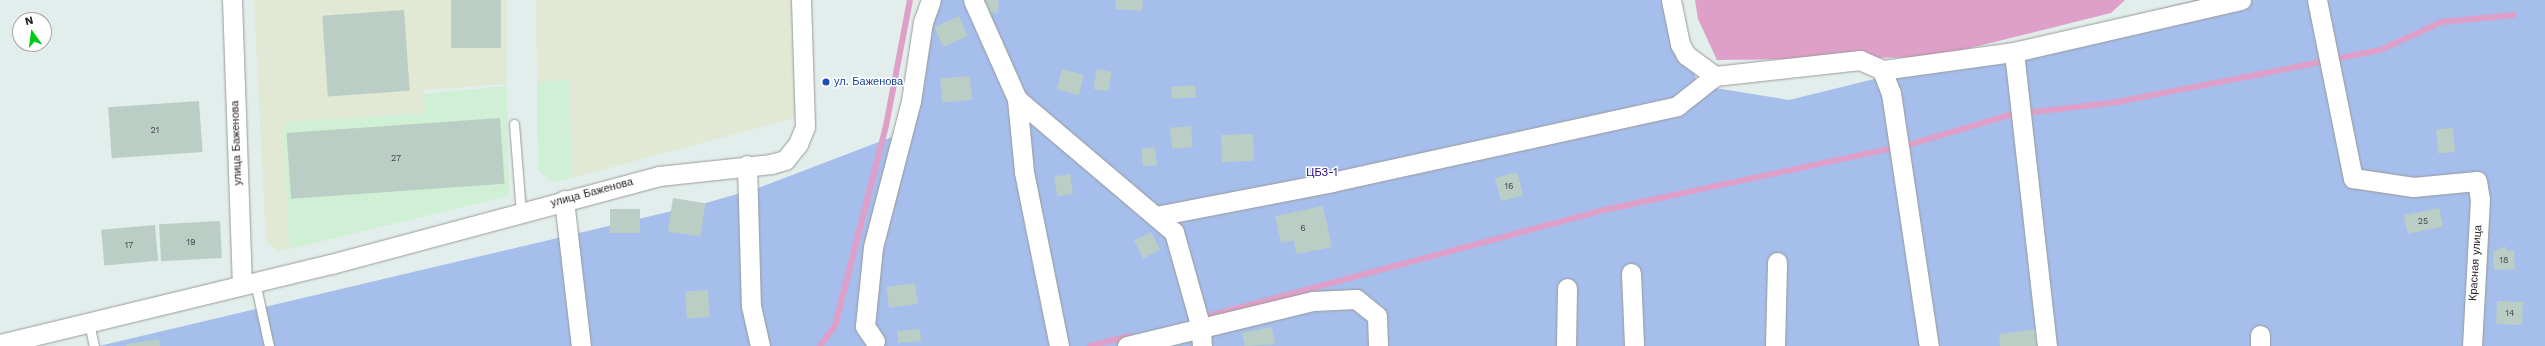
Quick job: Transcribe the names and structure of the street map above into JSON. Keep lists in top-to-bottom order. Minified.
{"streets":{"street":["улица Баженова","Красная улица"]},"parks":["ЦБЗ-1"],"places":["ул. Баженова"],"house_numbers":["21","27","16","25","6","19","17","18","14"],"north":"top"}
